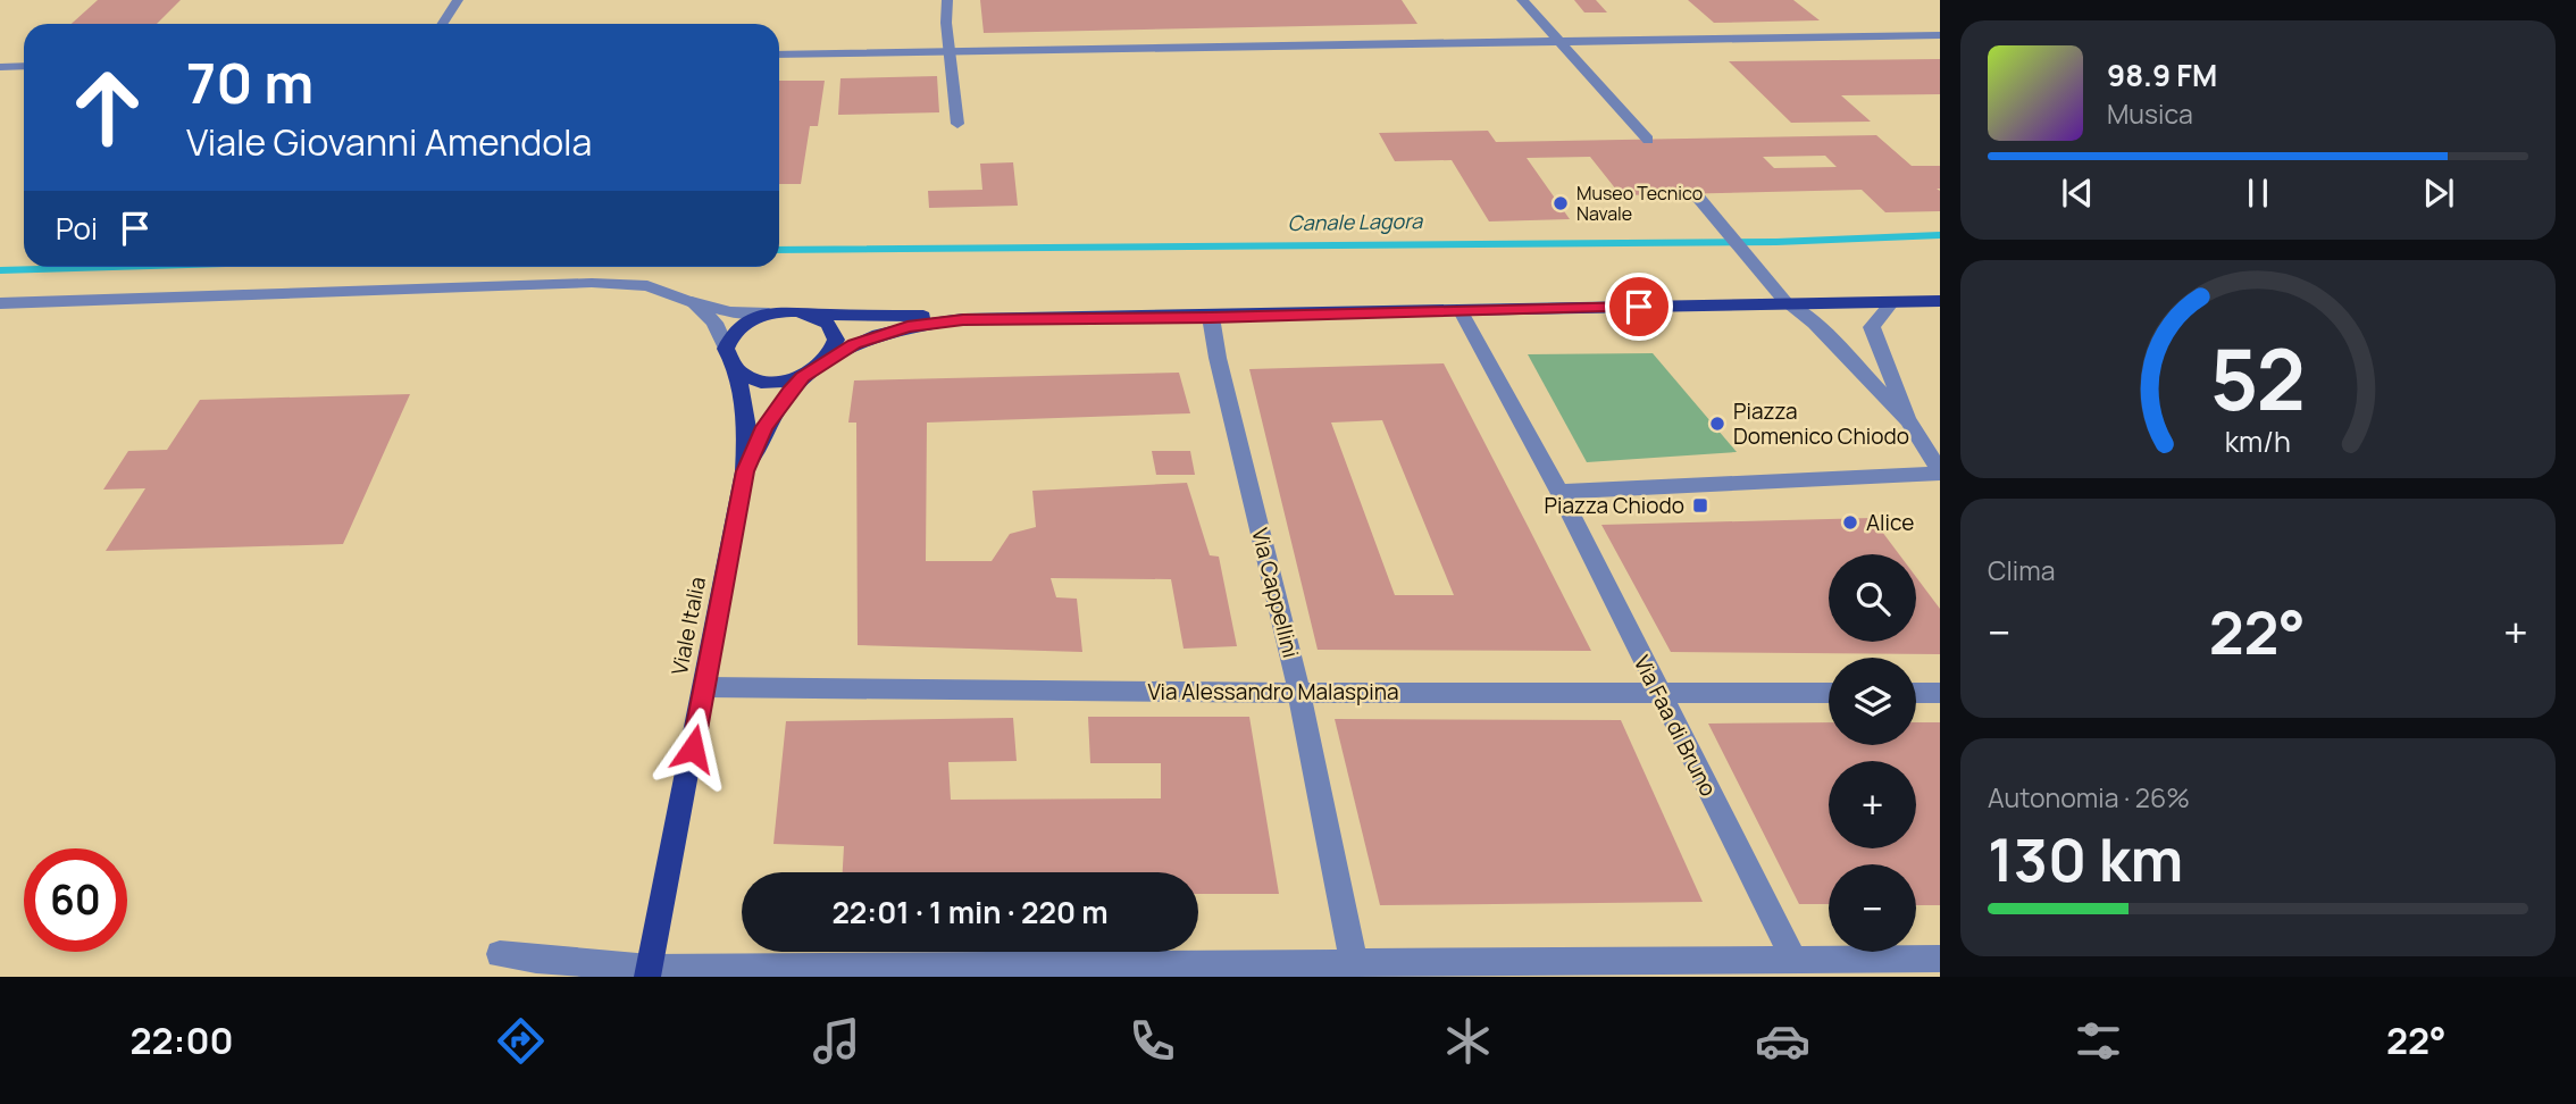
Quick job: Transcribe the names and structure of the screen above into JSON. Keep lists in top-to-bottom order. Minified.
{"streets":{"main road":["Viale Italia"],"street":["Via Cappellini","Via Alessandro Malaspina","Via Faa di Bruno"]},"crossings":[["Via Cappellini","Via Alessandro Malaspina"],["Viale Italia","Via Alessandro Malaspina"],["Via Alessandro Malaspina","Via Faa di Bruno"]],"water":["Canale Lagora"],"places":{"other":["Museo Tecnico Navale","Piazza Domenico Chiodo","Alice"],"transit":["Piazza Chiodo"]},"page":{"turn":["70 m","Viale Giovanni Amendola"],"song":["98.9 FM","Musica"],"then":"Poi","tile":["Clima",["Autonomia · 26%","130 km"]],"map_buttons":["+","−"],"heat":["−","22°","+"],"limit":"60","trip":"22:01 · 1 min · 220 m","tabs":["22:00","22°"],"gauge":["52","km/h"]}}
